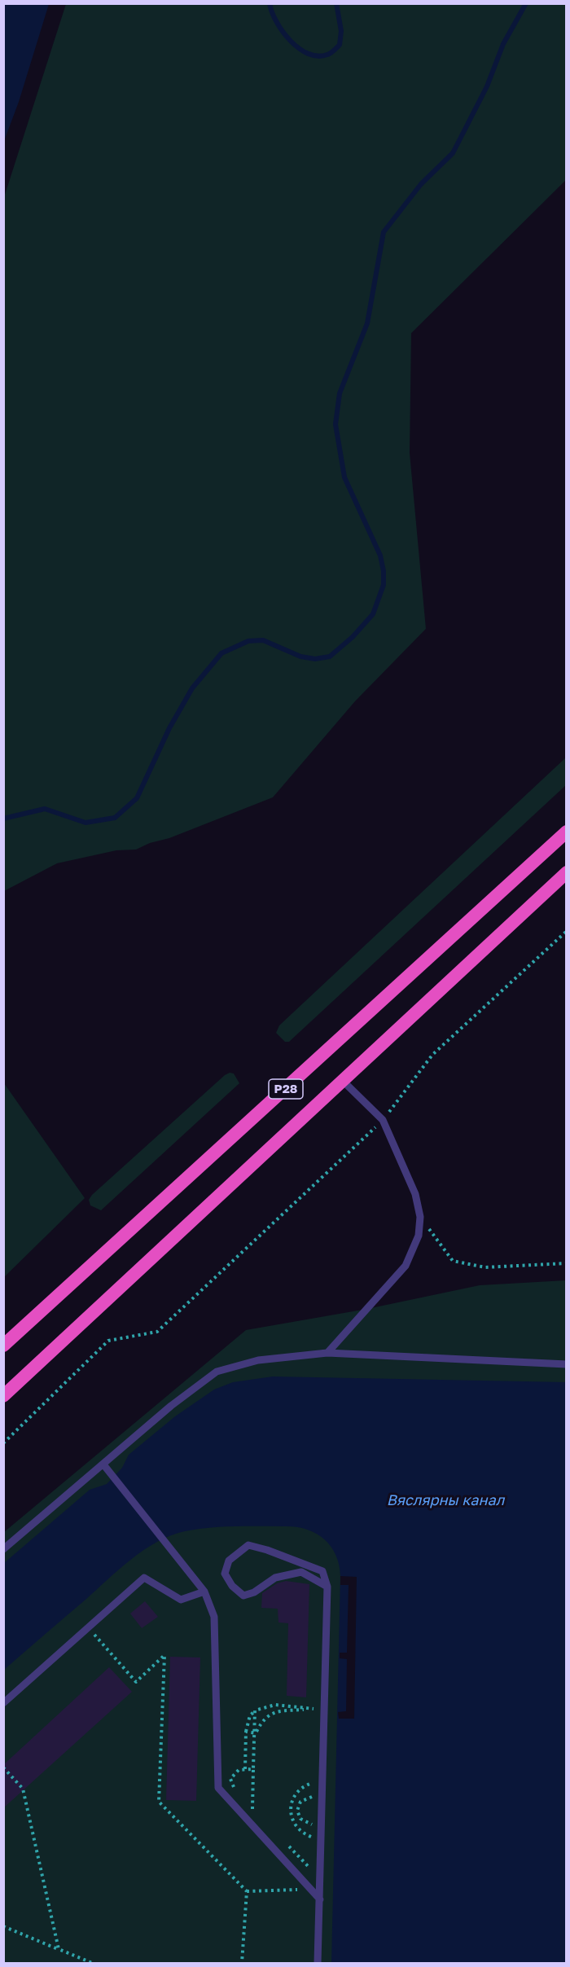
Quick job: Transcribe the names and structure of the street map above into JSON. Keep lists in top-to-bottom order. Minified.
{"streets":{"highway":["Р28"]},"water":["Вяслярны канал"]}
